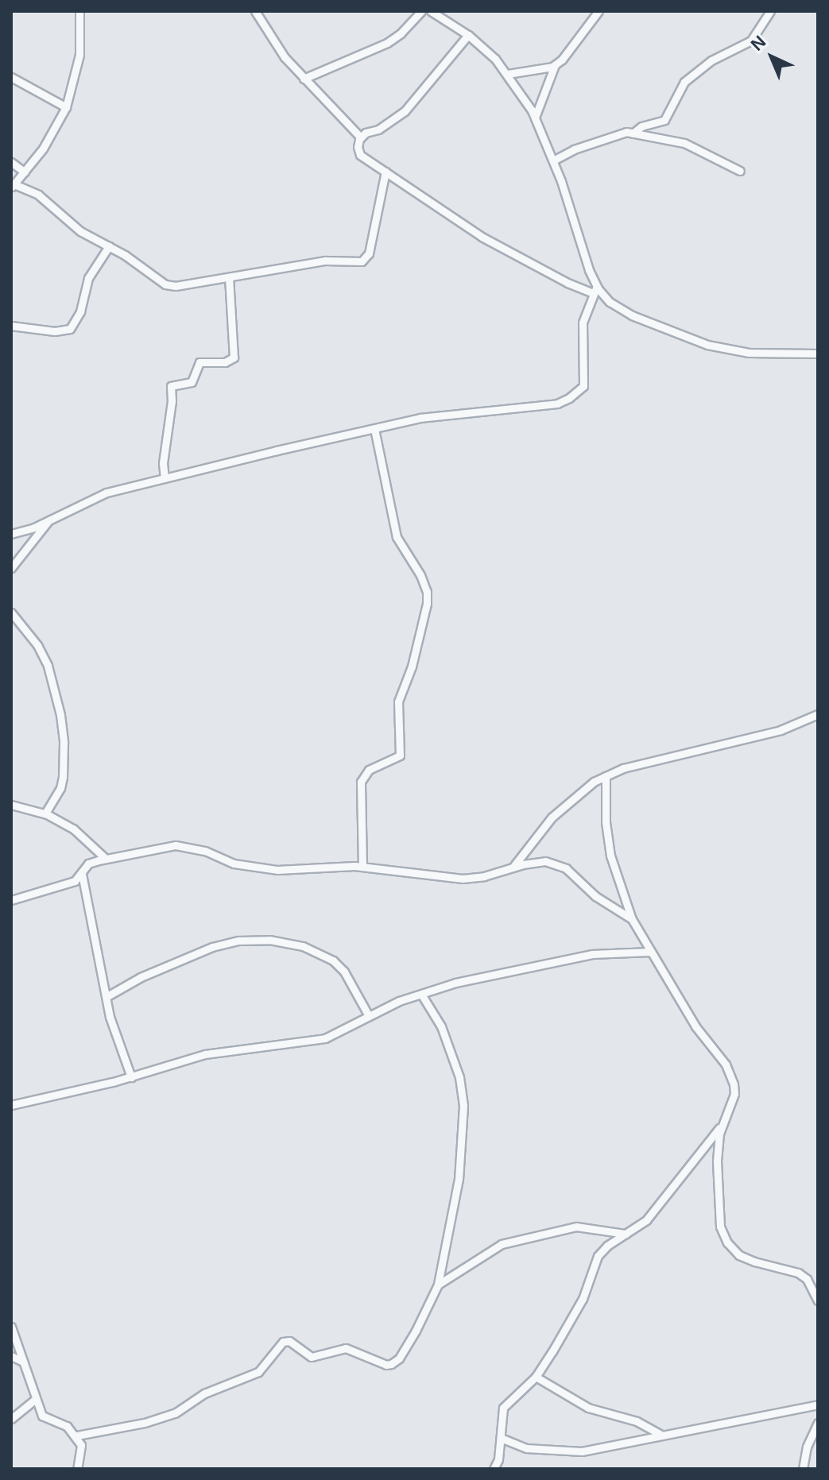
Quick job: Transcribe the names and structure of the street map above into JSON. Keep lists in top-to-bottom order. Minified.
{"north":"top left"}
